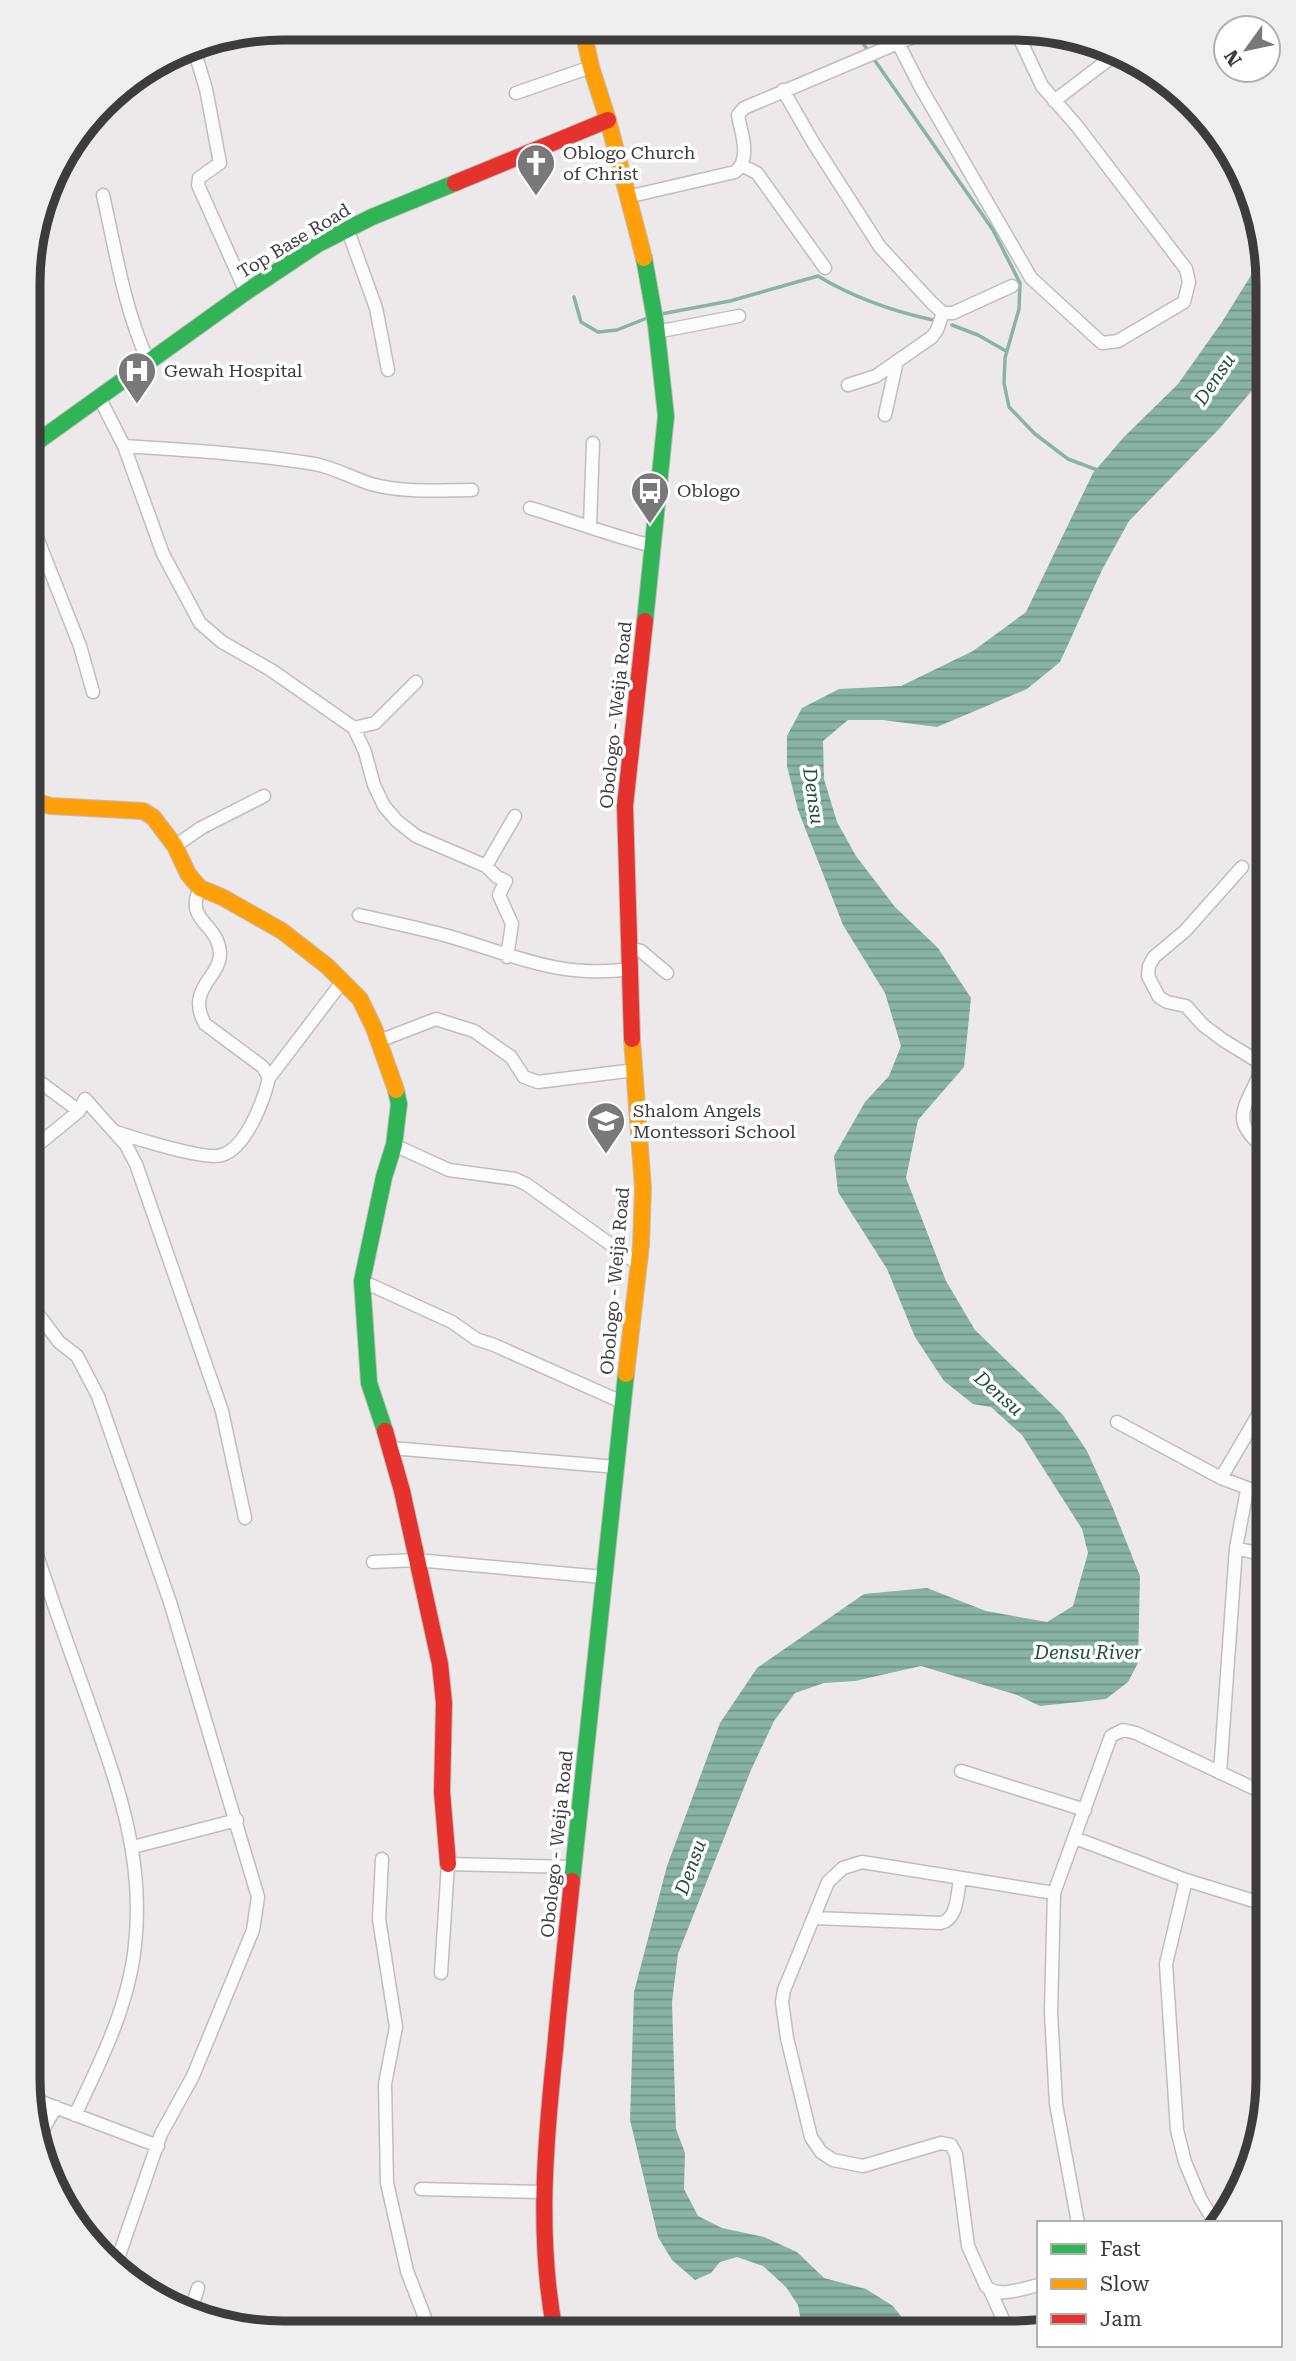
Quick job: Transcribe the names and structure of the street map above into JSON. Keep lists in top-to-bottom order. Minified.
{"streets":{"street":["Top Base Road","Obologo - Weija Road"]},"crossings":[["Top Base Road","Obologo - Weija Road"]],"water":["Densu","Densu River"],"places":{"church":["Oblogo Church of Christ"],"hospital":["Gewah Hospital"],"bus stop":["Oblogo"],"school or university":["Shalom Angels Montessori School"]},"legend":["Fast","Slow","Jam"],"north":"bottom left"}
